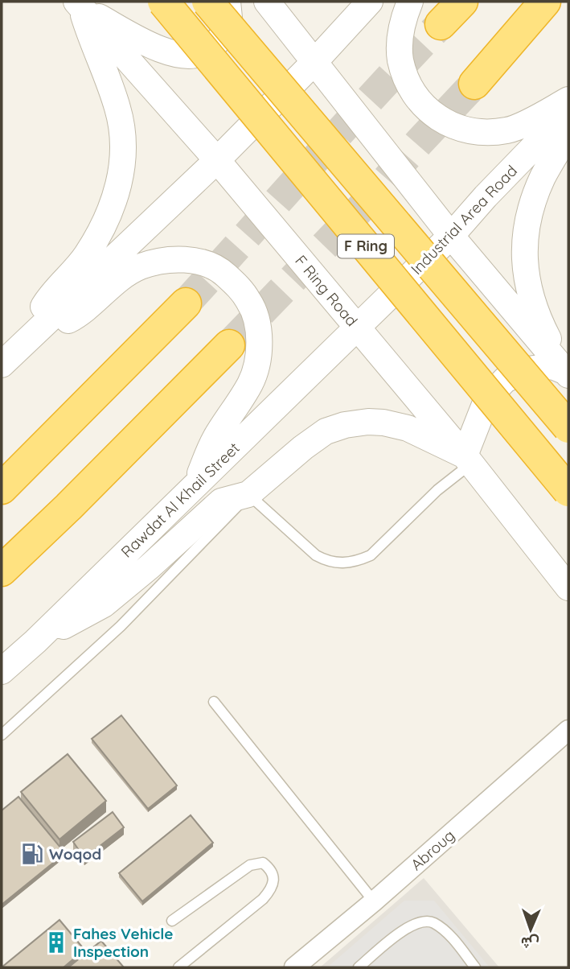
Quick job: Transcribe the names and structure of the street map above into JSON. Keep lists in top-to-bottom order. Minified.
{"streets":{"highway":["F Ring"],"street":["Industrial Area Road","F Ring Road","Rawdat Al Khail Street","Abroug"]},"crossings":[["Industrial Area Road","F Ring Road"],["Industrial Area Road","Rawdat Al Khail Street"],["F Ring Road","Rawdat Al Khail Street"]],"places":{"fuel station":["Woqod"],"building":["Fahes Vehicle Inspection"]},"north":"bottom"}
